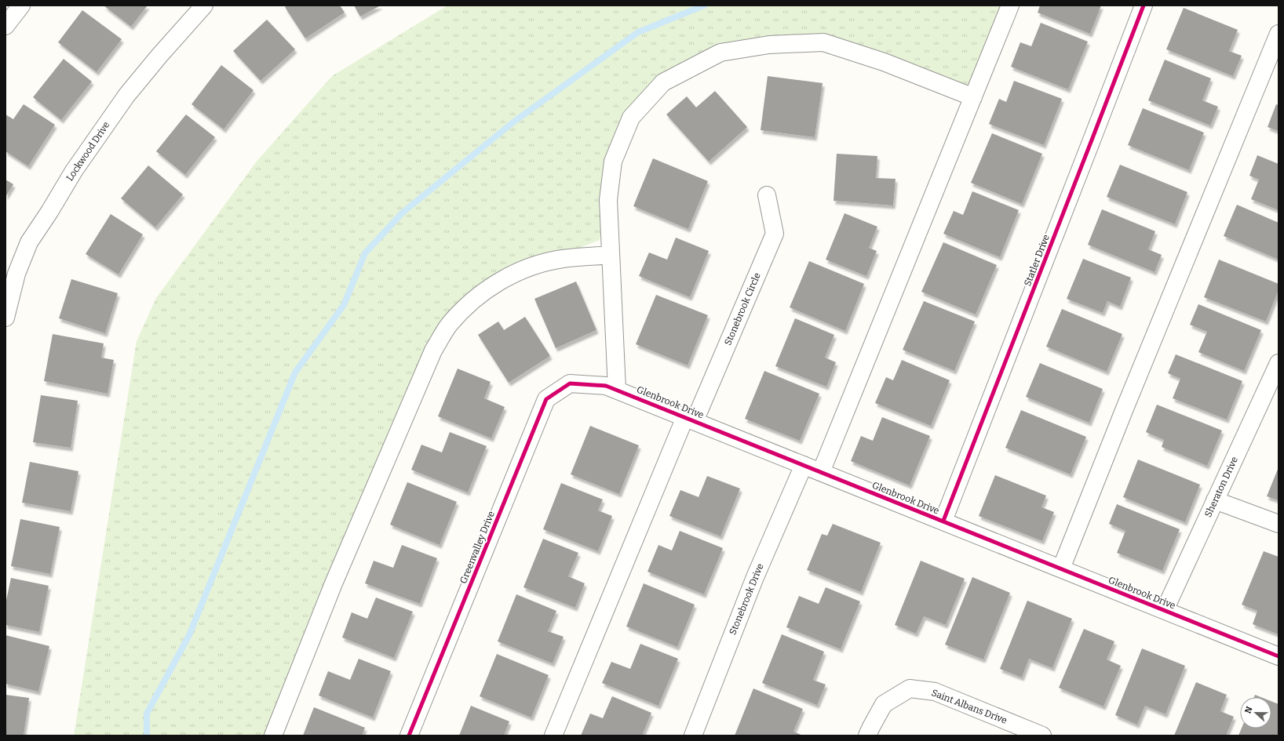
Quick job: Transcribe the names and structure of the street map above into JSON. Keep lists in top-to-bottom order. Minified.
{"streets":{"street":["Lockwood Drive","Statler Drive","Stonebrook Circle","Glenbrook Drive","Sheraton Drive","Greenvalley Drive","Stonebrook Drive","Saint Albans Drive"]},"crossings":[["Statler Drive","Glenbrook Drive"],["Stonebrook Circle","Glenbrook Drive"],["Glenbrook Drive","Sheraton Drive"],["Glenbrook Drive","Greenvalley Drive"],["Glenbrook Drive","Stonebrook Drive"]],"north":"left"}
